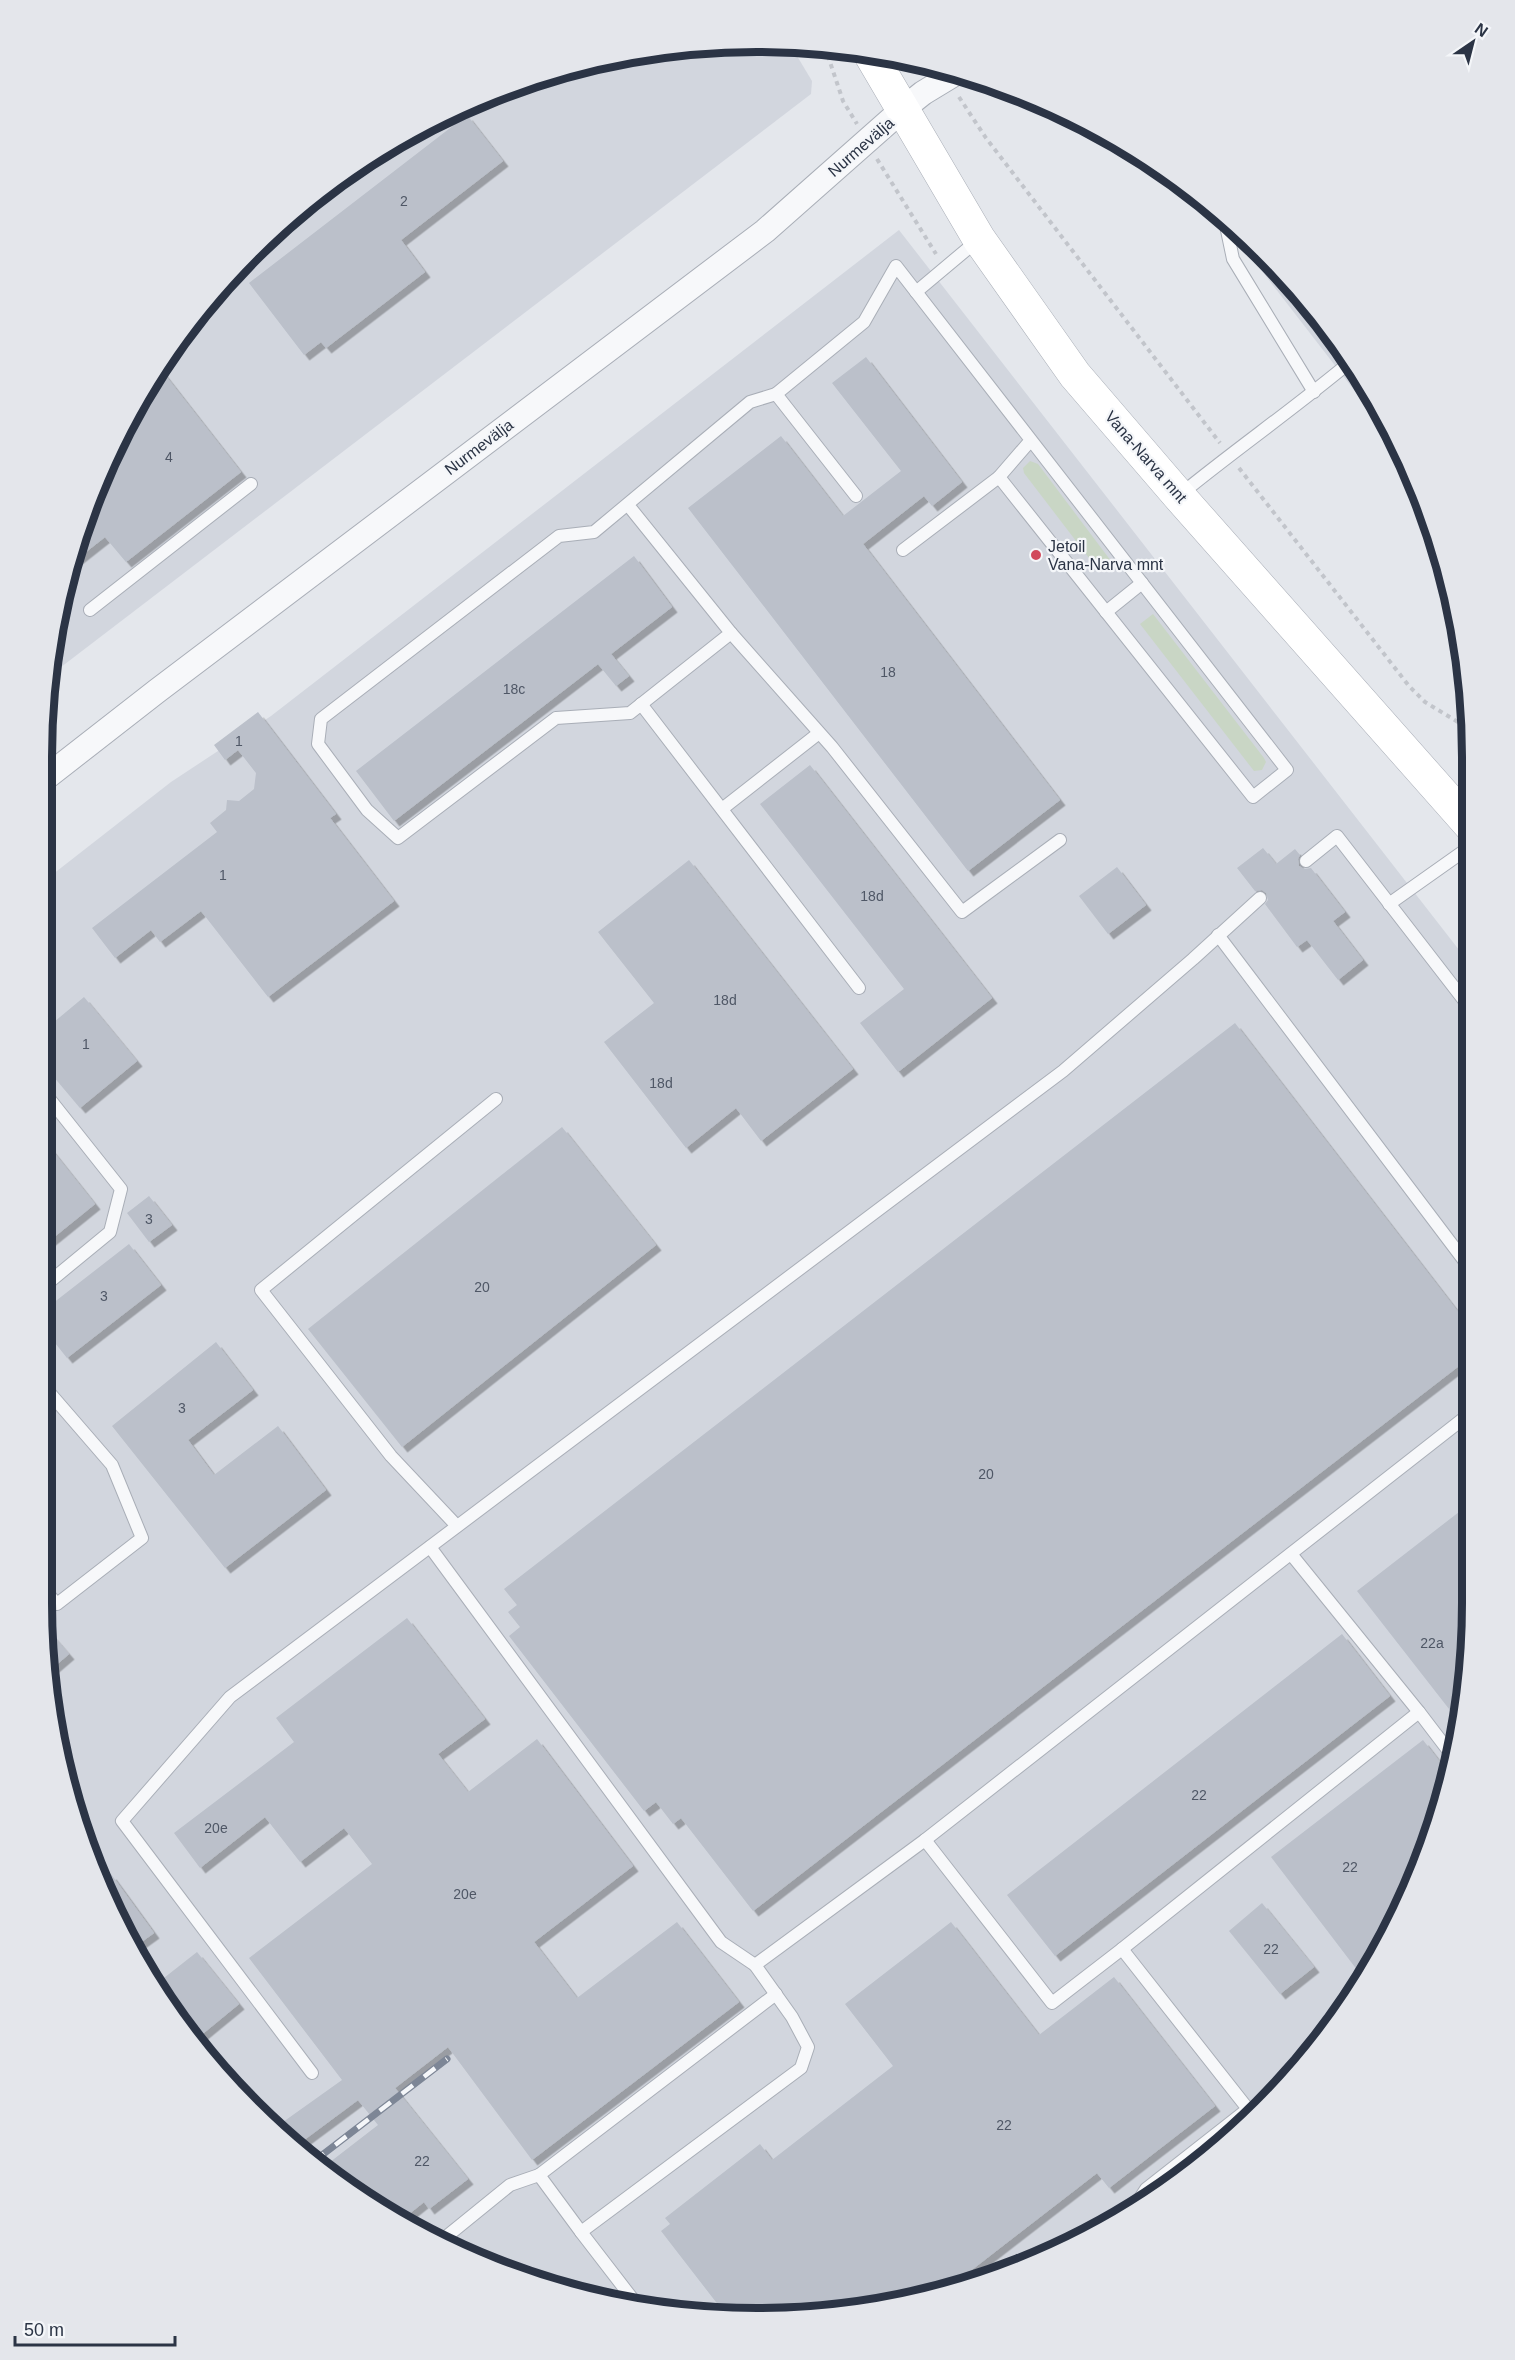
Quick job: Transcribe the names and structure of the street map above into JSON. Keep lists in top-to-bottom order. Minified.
{"streets":{"main road":["Vana-Narva mnt"],"street":["Nurmevälja"]},"crossings":[["Nurmevälja","Vana-Narva mnt"]],"places":["Jetoil Vana-Narva mnt"],"house_numbers":["2","4","18","18c","1","1","18d","18d","1","18d","3","20","3","3","20","22a","22","20e","22","20e","22","22","22"],"scale_bar":"50 m","north":"top right"}
